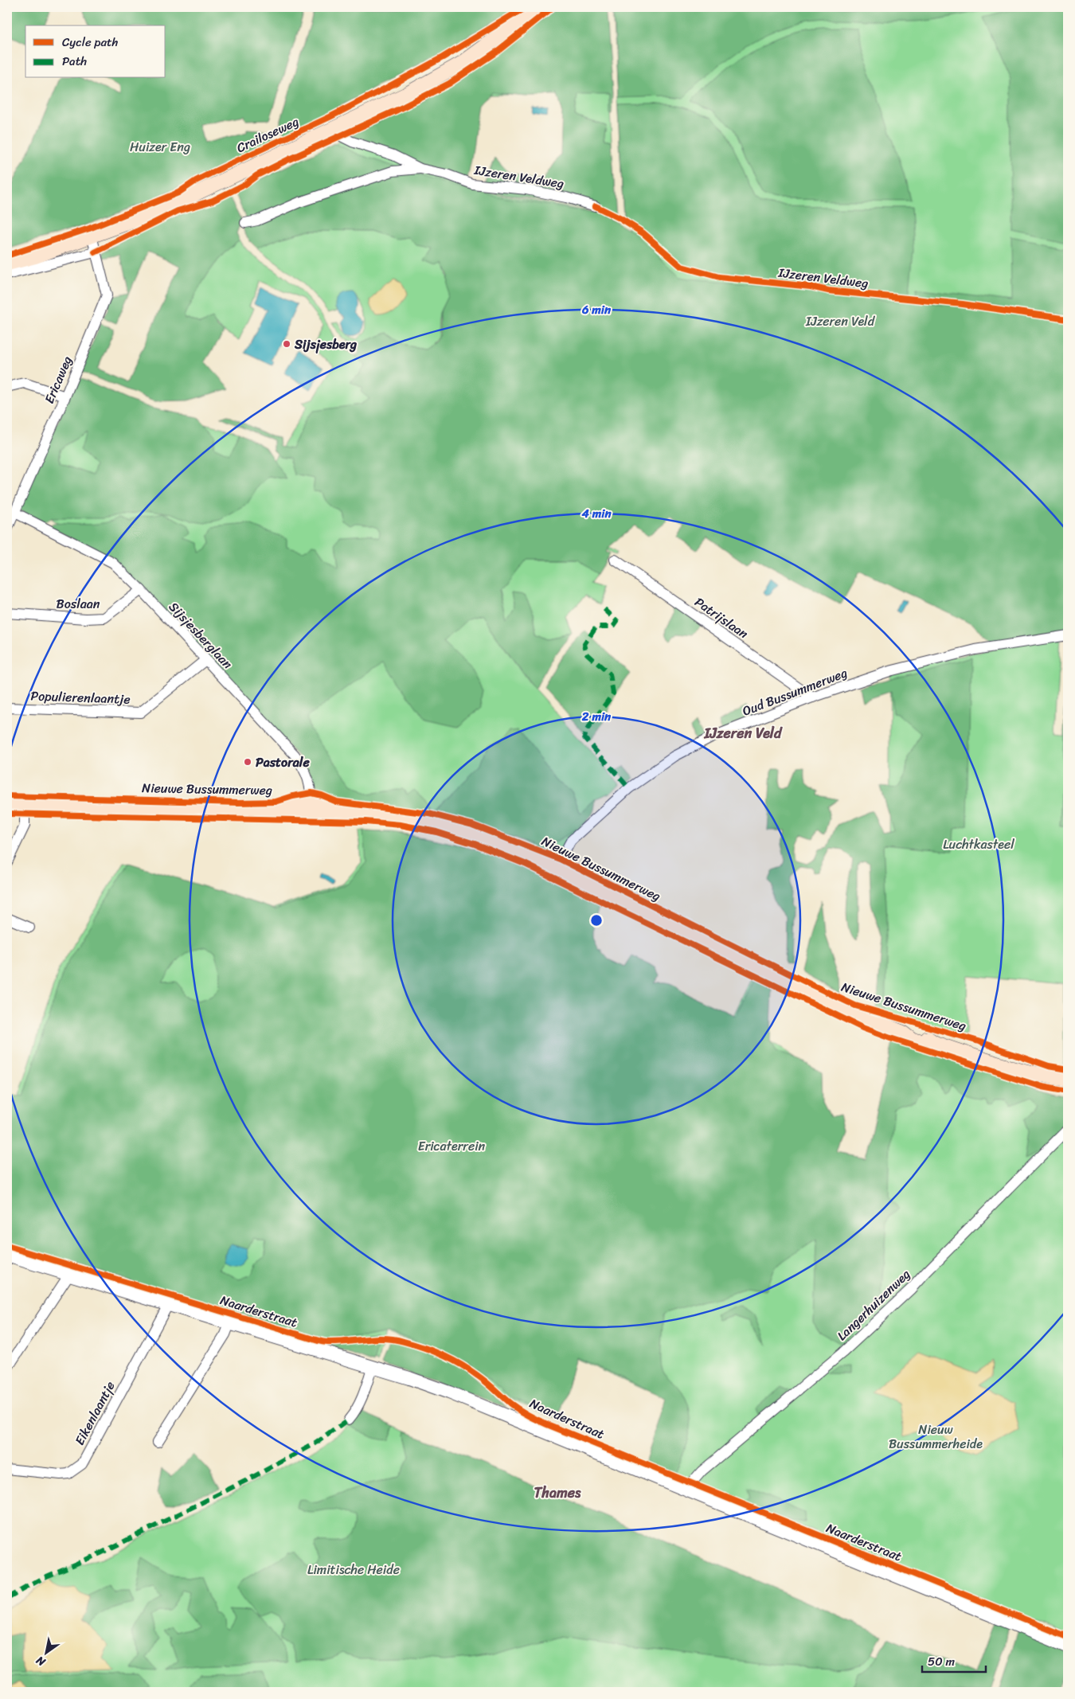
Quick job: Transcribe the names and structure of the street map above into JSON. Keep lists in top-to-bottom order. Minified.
{"streets":{"main road":["Crailoseweg","Nieuwe Bussummerweg"],"street":["IJzeren Veldweg","Ericaweg","Boslaan","Patrijslaan","Sijsjesberglaan","Oud Bussummerweg","Populierenlaantje","Langerhuizenweg","Naarderstraat","Eikenlaantje"]},"crossings":[["Crailoseweg","IJzeren Veldweg"],["Crailoseweg","Ericaweg"],["Ericaweg","Sijsjesberglaan"],["Boslaan","Sijsjesberglaan"],["Patrijslaan","Oud Bussummerweg"],["Sijsjesberglaan","Populierenlaantje"],["Sijsjesberglaan","Nieuwe Bussummerweg"],["Oud Bussummerweg","Nieuwe Bussummerweg"],["Langerhuizenweg","Naarderstraat"],["Naarderstraat","Eikenlaantje"]],"districts":["IJzeren Veld","Thames"],"parks":["Huizer Eng","IJzeren Veld","Luchtkasteel","Ericaterrein","Nieuw Bussummerheide","Limitische Heide"],"places":["Sijsjesberg","Pastorale"],"legend":["Cycle path","Path"],"scale_bar":"50 m","north":"bottom left","rings":["6 min","4 min","2 min"]}
